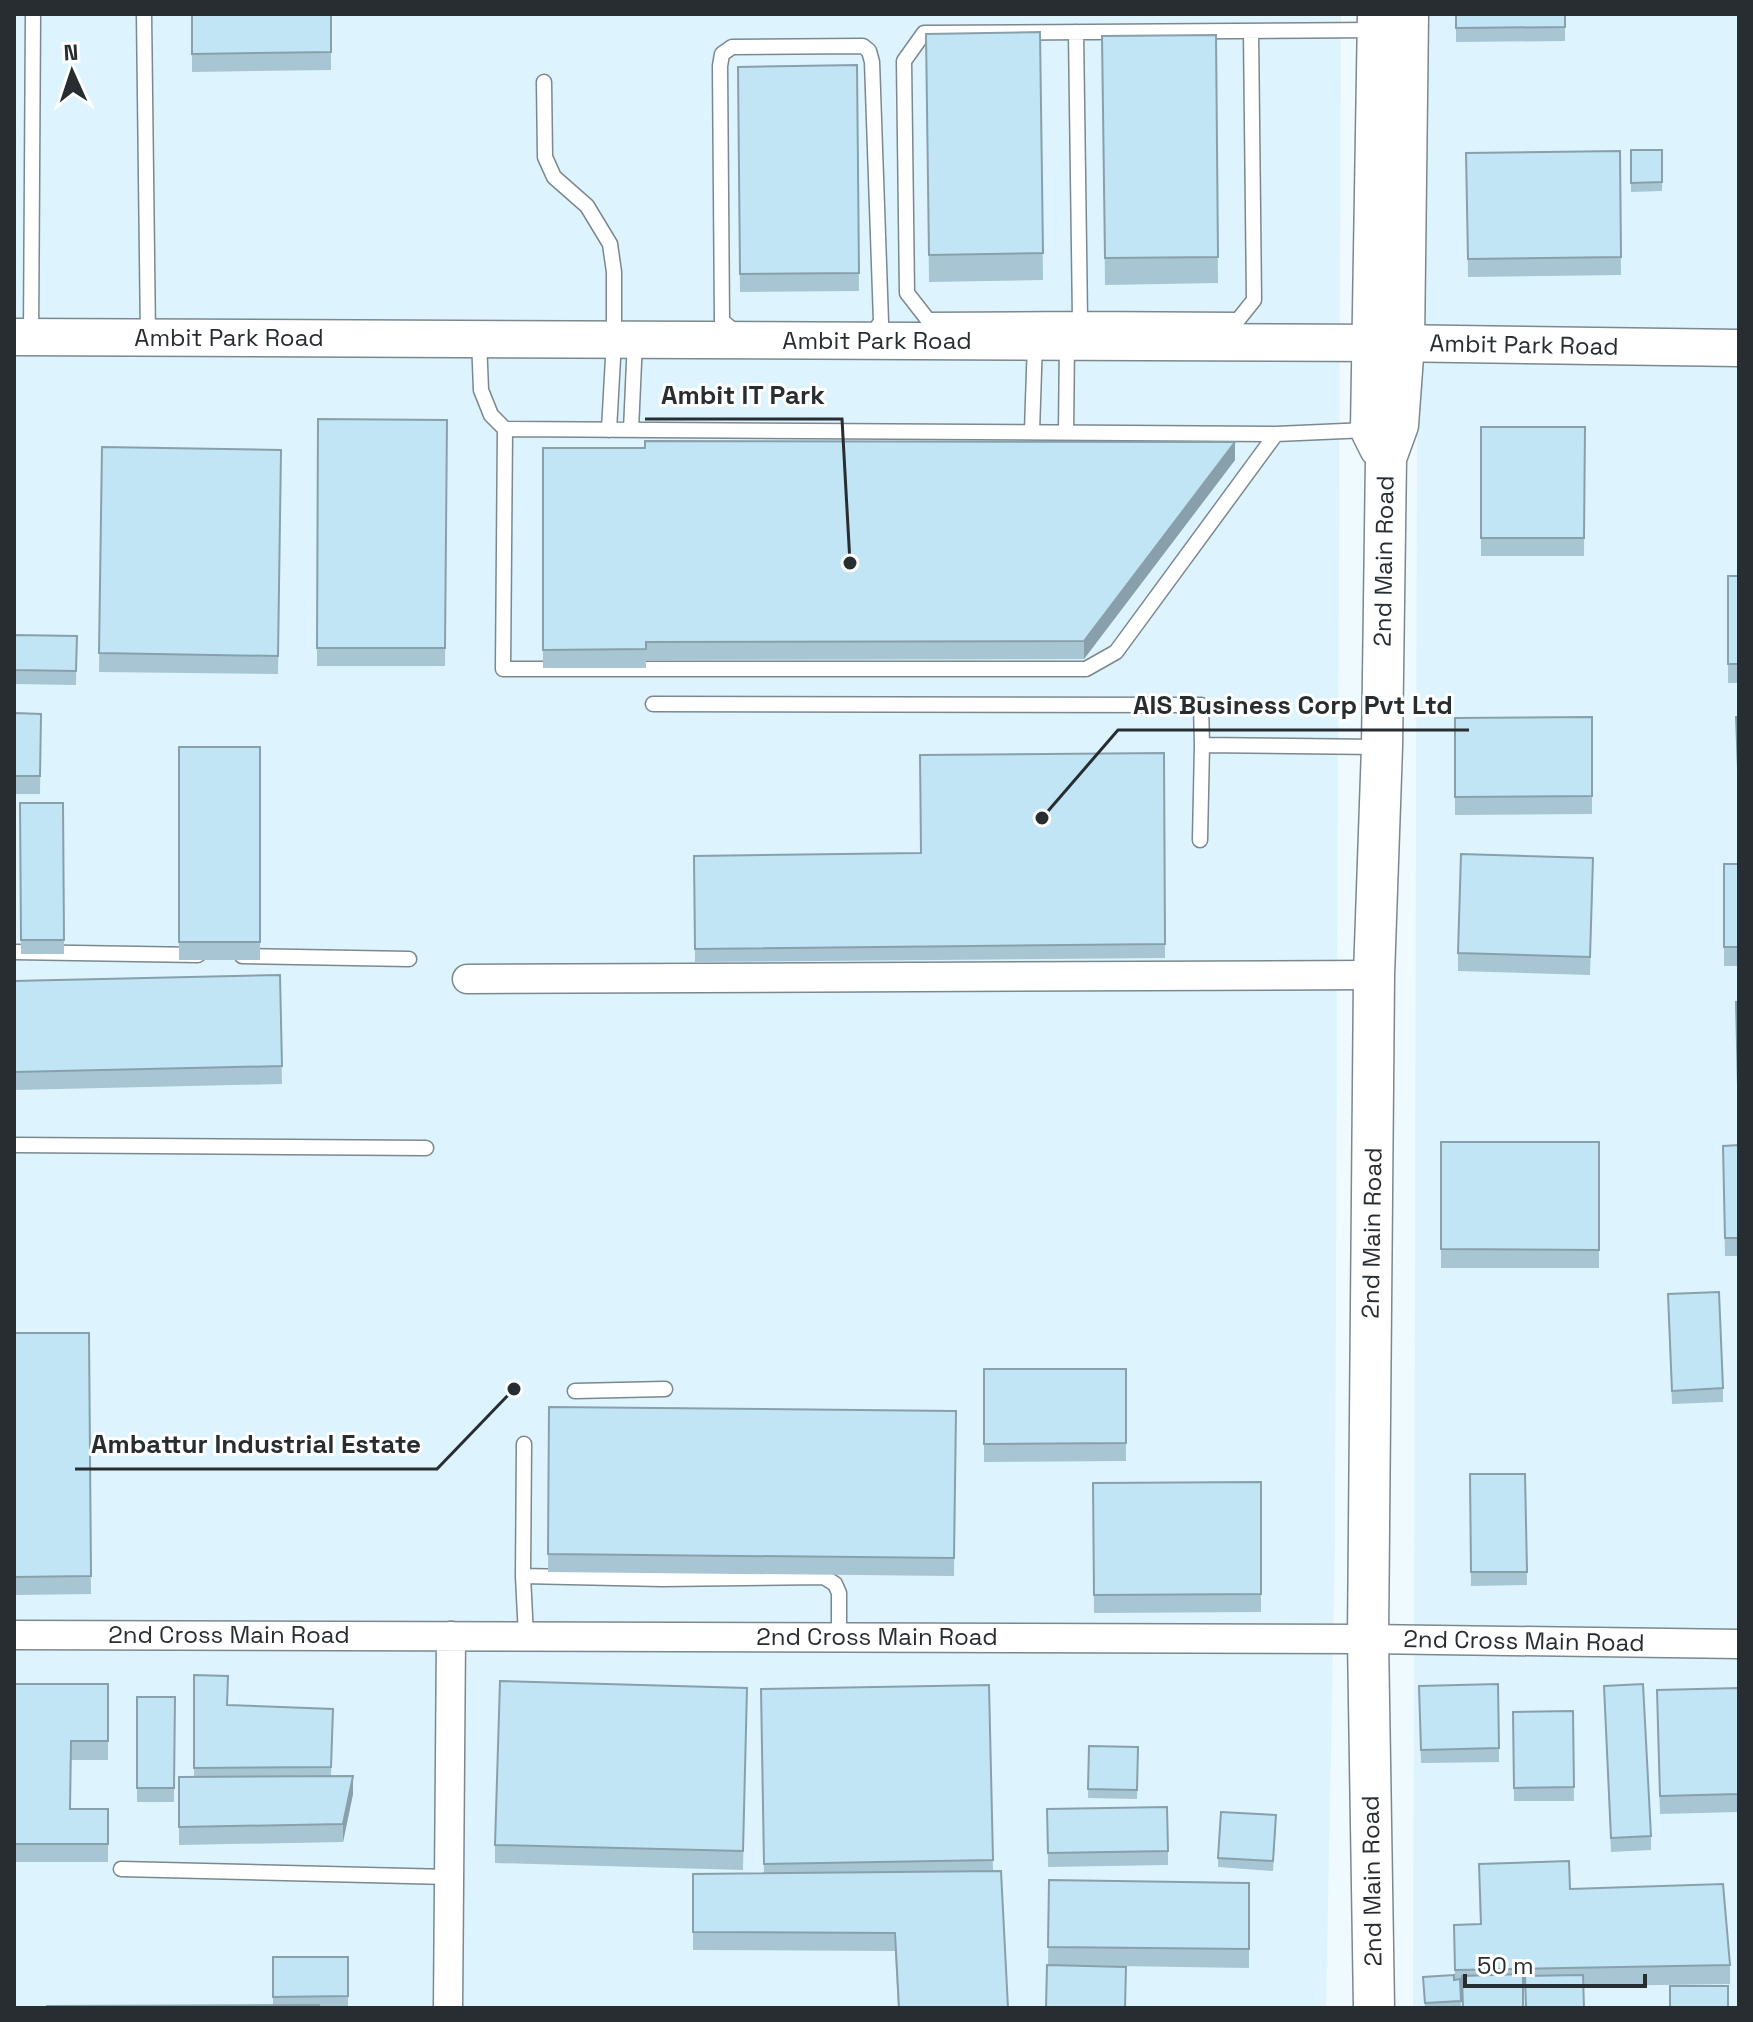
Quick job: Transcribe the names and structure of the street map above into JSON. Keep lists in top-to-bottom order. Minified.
{"streets":{"main road":["2nd Main Road"],"street":["Ambit Park Road","2nd Cross Main Road"]},"crossings":[["Ambit Park Road","2nd Main Road"],["2nd Main Road","2nd Cross Main Road"]],"places":["Ambit IT Park","AIS Business Corp Pvt Ltd","Ambattur Industrial Estate"],"scale_bar":"50 m","north":"top"}
